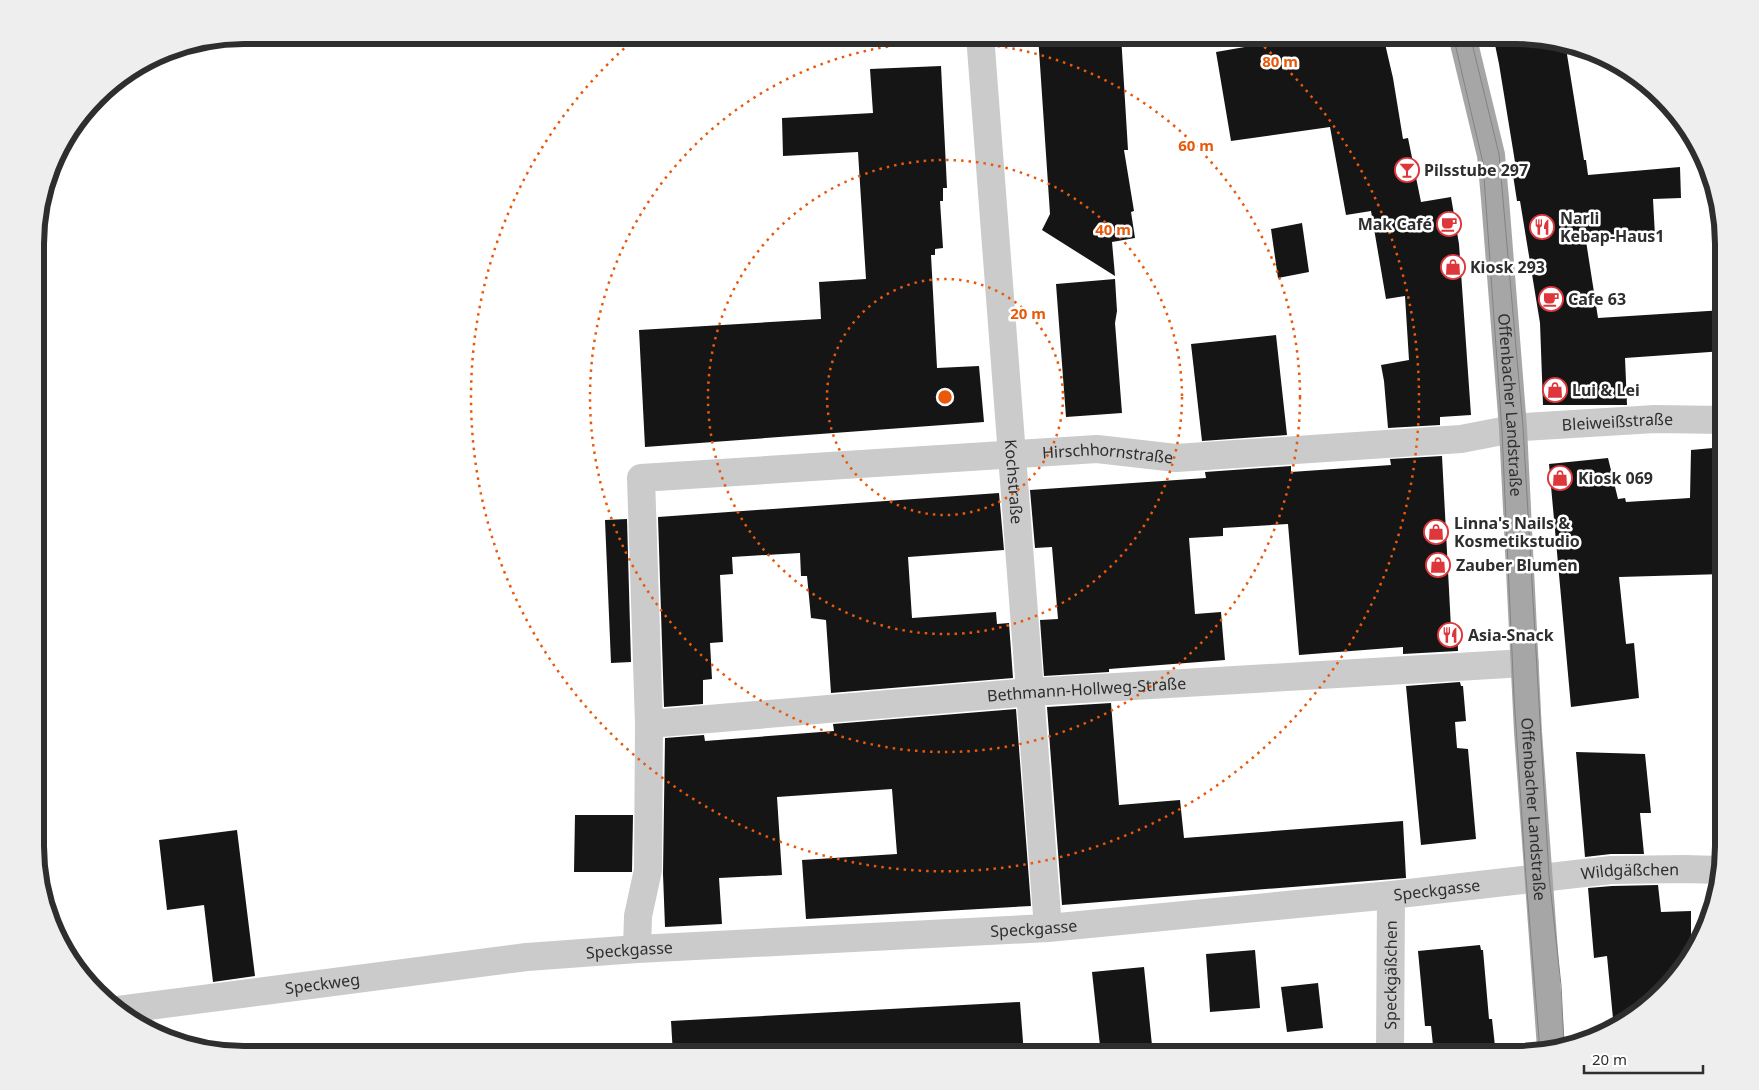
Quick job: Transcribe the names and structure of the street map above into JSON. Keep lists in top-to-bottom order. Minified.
{"streets":{"main road":["Offenbacher Landstraße"],"street":["Bleiweißstraße","Hirschhornstraße","Kochstraße","Bethmann-Hollweg-Straße","Wildgäßchen","Speckgasse","Speckgäßchen","Speckweg"]},"crossings":[["Offenbacher Landstraße","Bleiweißstraße"],["Offenbacher Landstraße","Hirschhornstraße"],["Offenbacher Landstraße","Bethmann-Hollweg-Straße"],["Offenbacher Landstraße","Wildgäßchen"],["Offenbacher Landstraße","Speckgasse"],["Bleiweißstraße","Hirschhornstraße"],["Hirschhornstraße","Kochstraße"],["Hirschhornstraße","Bethmann-Hollweg-Straße"],["Kochstraße","Bethmann-Hollweg-Straße"],["Kochstraße","Speckgasse"],["Wildgäßchen","Speckgasse"],["Speckgasse","Speckgäßchen"],["Speckgasse","Speckweg"]],"places":{"bar":["Pilsstube 297"],"cafe":["Mak Café","Cafe 63"],"restaurant":["Narli Kebap-Haus1","Asia-Snack"],"shop":["Kiosk 293","Lui & Lei","Kiosk 069","Linna's Nails & Kosmetikstudio","Zauber Blumen"]},"scale_bar":"20 m","rings":["80 m","60 m","40 m","20 m"]}
